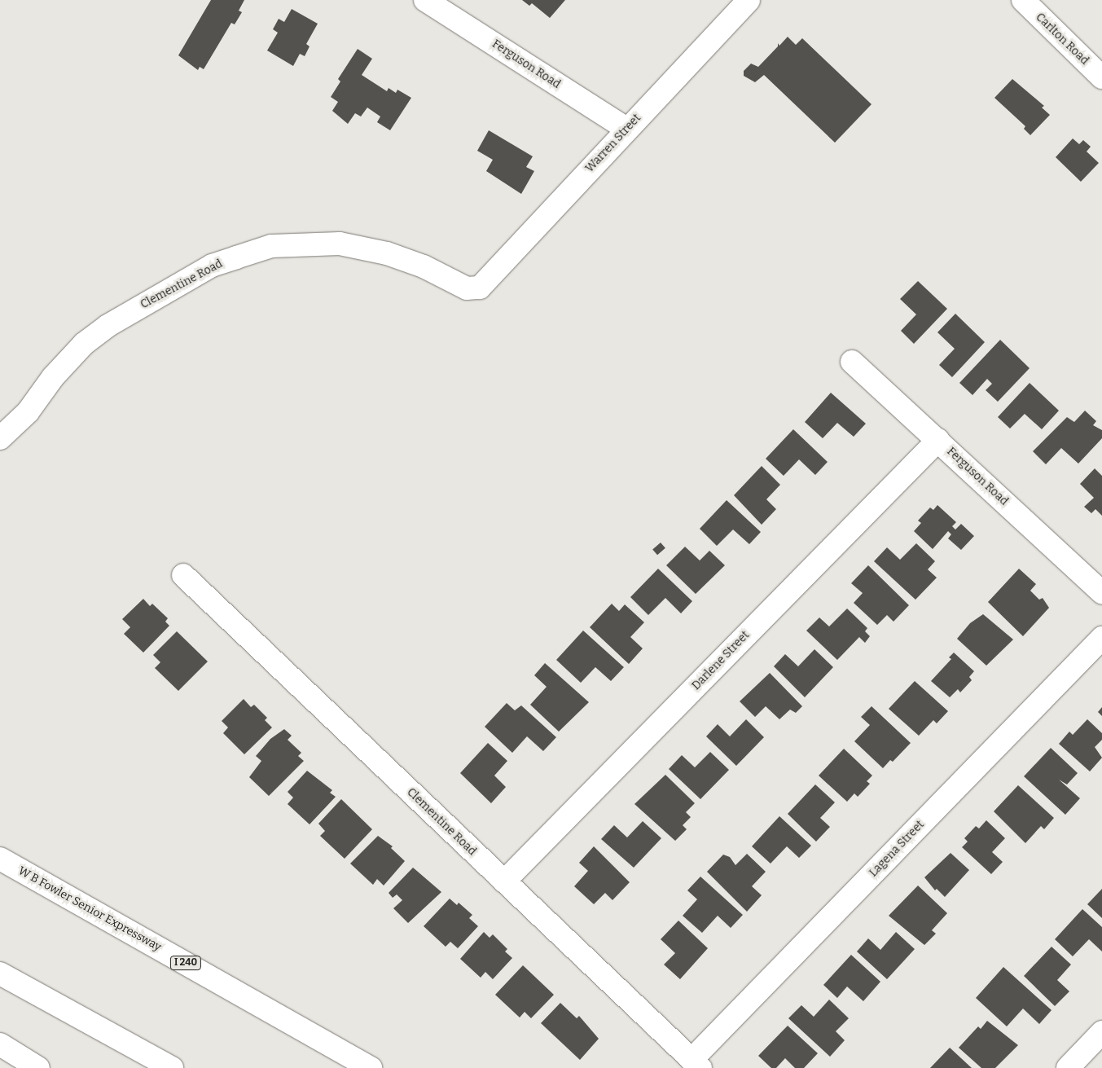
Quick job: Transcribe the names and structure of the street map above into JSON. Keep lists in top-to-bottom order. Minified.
{"streets":{"main road":["Carlton Road","Ferguson Road","Warren Street","Clementine Road","Darlene Street","Lagena Street","W B Fowler Senior Expressway","I 240"]},"crossings":[["Ferguson Road","Warren Street"],["Ferguson Road","Darlene Street"],["Warren Street","Clementine Road"],["Clementine Road","Darlene Street"],["Clementine Road","Lagena Street"]]}
